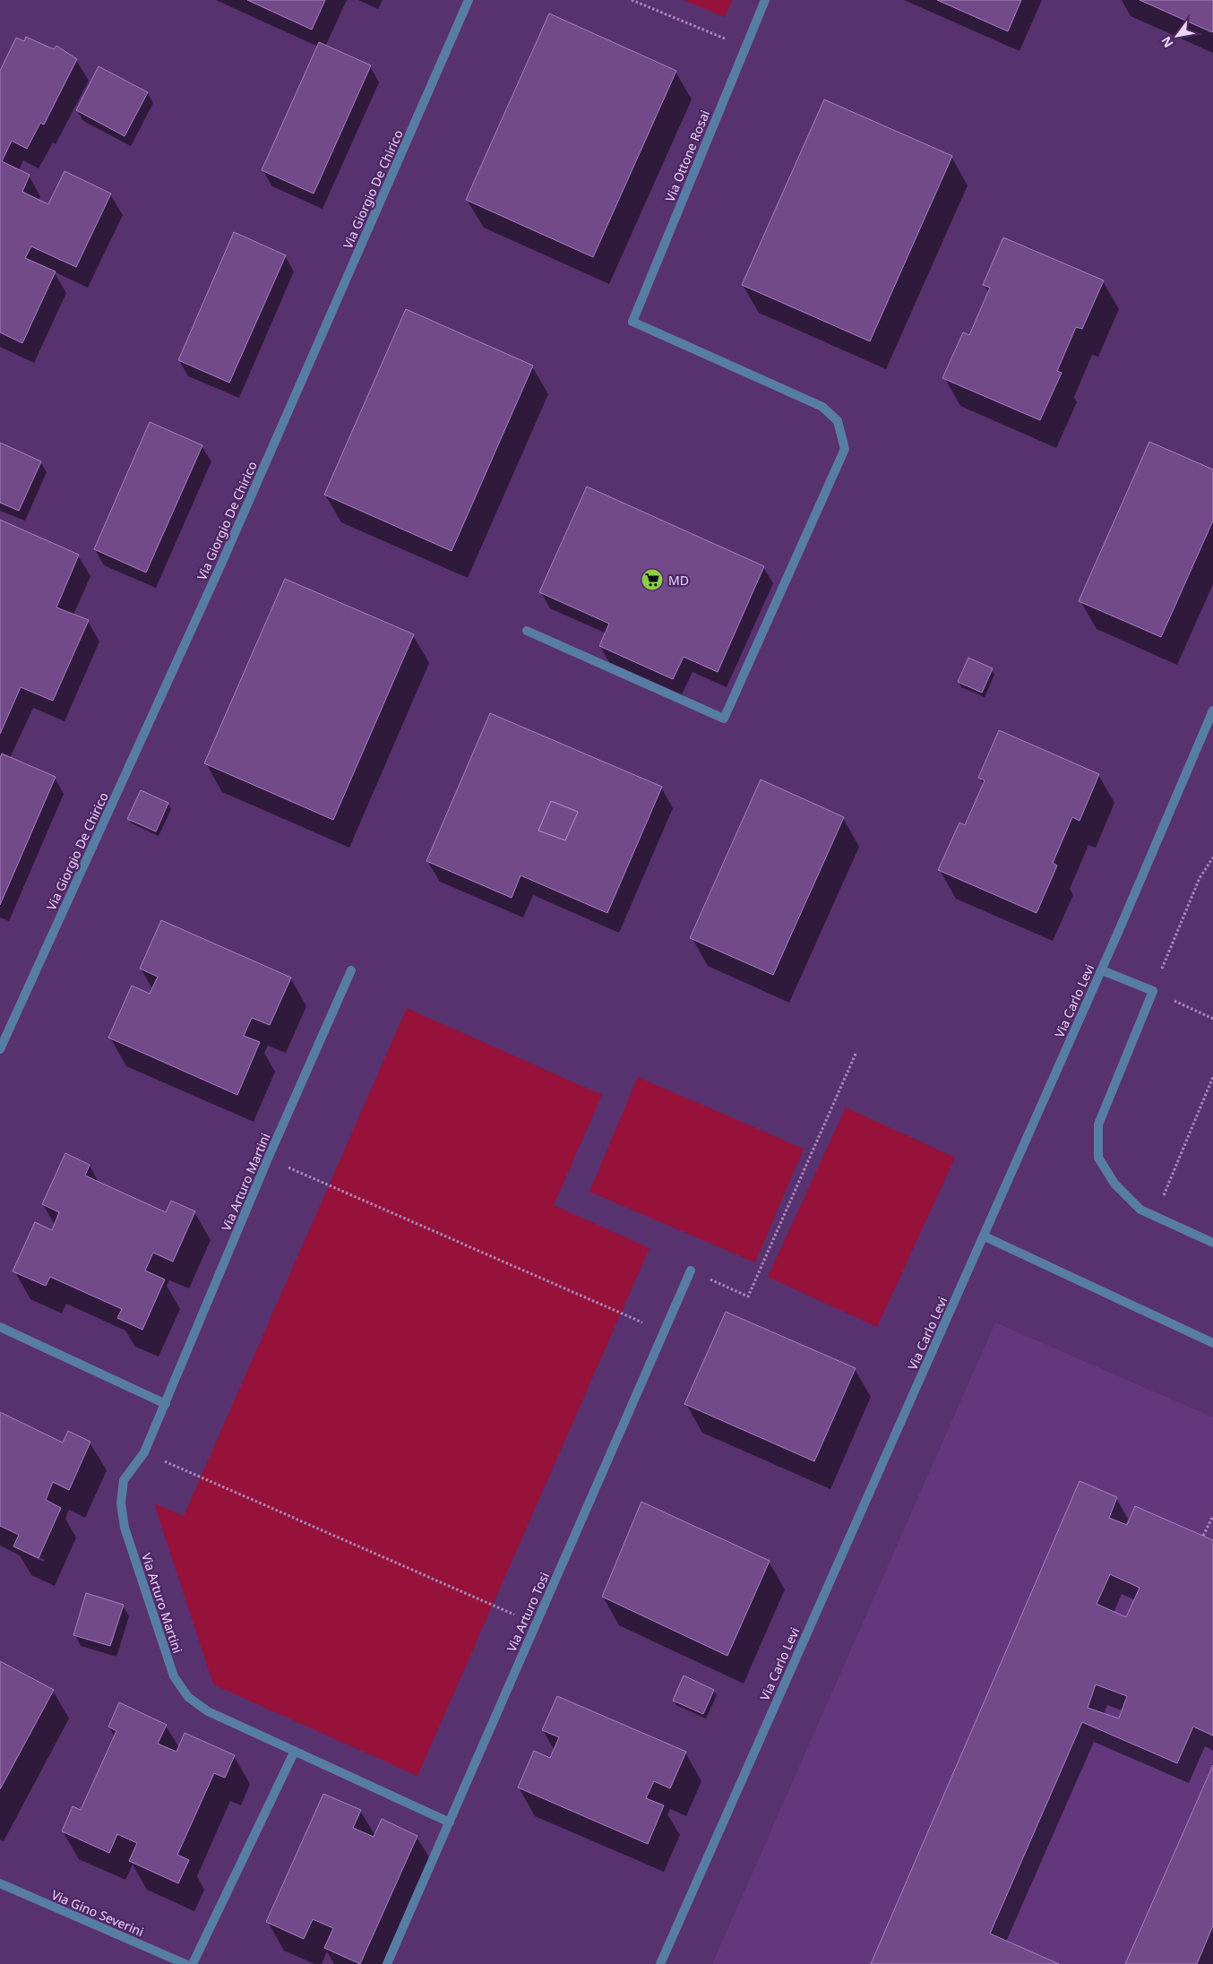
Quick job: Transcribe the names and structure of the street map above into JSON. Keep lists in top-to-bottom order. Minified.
{"streets":{"street":["Via Ottone Rosai","Via Giorgio De Chirico","Via Carlo Levi","Via Arturo Martini","Via Arturo Tosi","Via Gino Severini"]},"crossings":[["Via Arturo Martini","Via Arturo Tosi"]],"places":{"supermarket":["MD"]},"north":"bottom left"}
